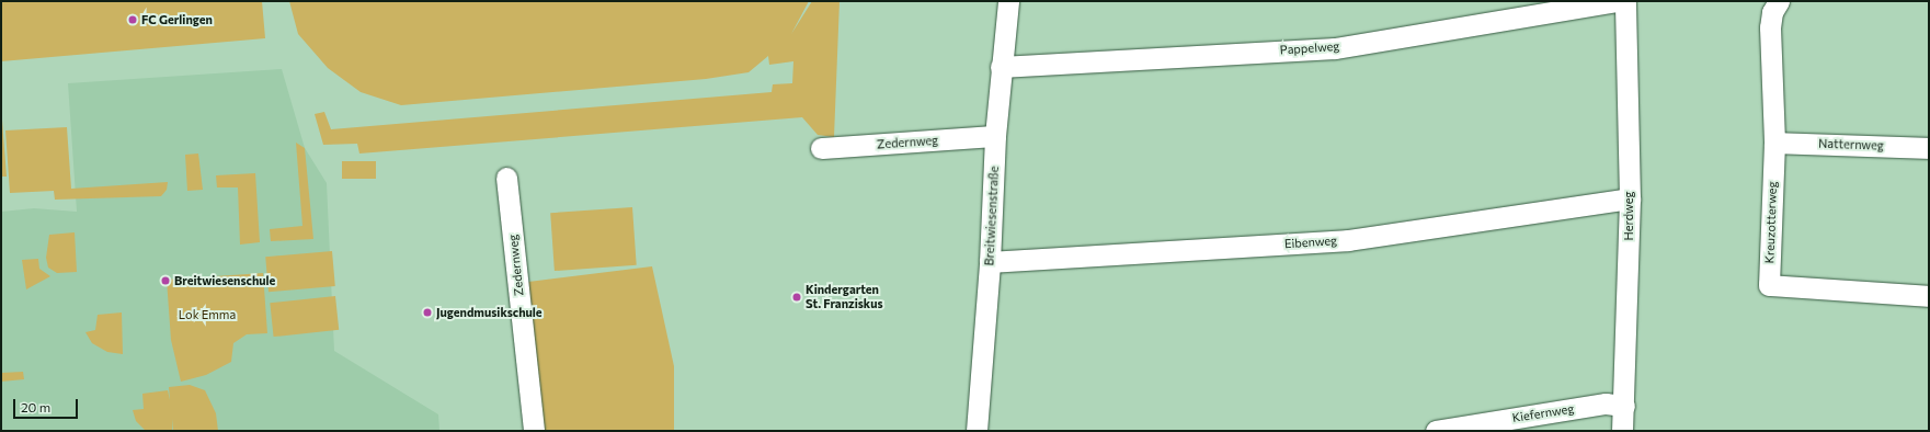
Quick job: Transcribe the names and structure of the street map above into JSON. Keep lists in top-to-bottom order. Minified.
{"streets":{"street":["Pappelweg","Zedernweg","Natternweg","Breitwiesenstraße","Herdweg","Kreuzotterweg","Eibenweg","Kiefernweg"]},"crossings":[["Pappelweg","Breitwiesenstraße"],["Zedernweg","Breitwiesenstraße"],["Natternweg","Kreuzotterweg"],["Breitwiesenstraße","Eibenweg"],["Herdweg","Eibenweg"],["Herdweg","Kiefernweg"]],"parks":["Lok Emma"],"places":["FC Gerlingen","Breitwiesenschule","Kindergarten St. Franziskus","Jugendmusikschule"],"scale_bar":"20 m"}
